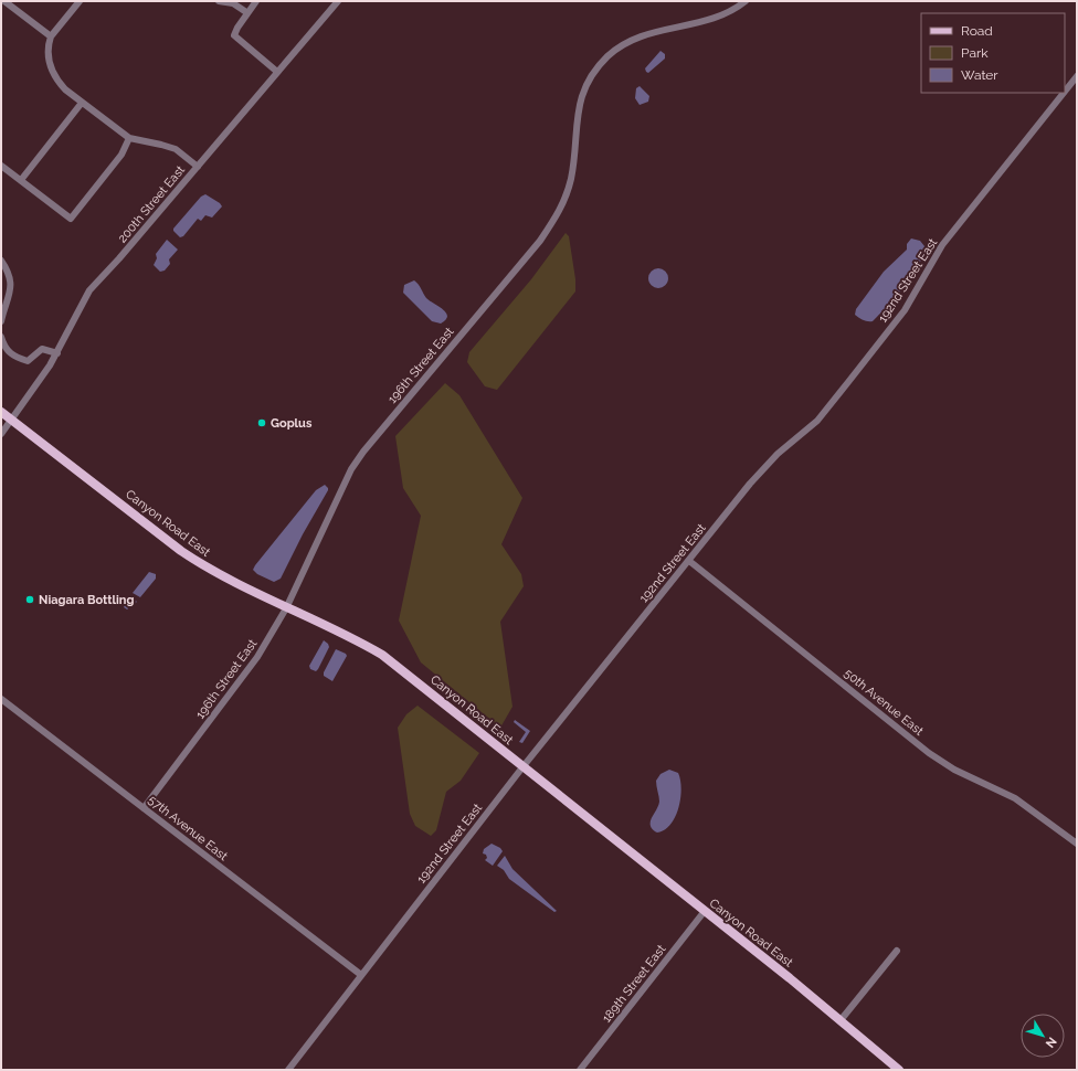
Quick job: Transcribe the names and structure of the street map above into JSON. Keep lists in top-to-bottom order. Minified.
{"streets":{"main road":["Canyon Road East"],"street":["200th Street East","192nd Street East","196th Street East","50th Avenue East","57th Avenue East","189th Street East"]},"crossings":[["200th Street East","Canyon Road East"],["192nd Street East","Canyon Road East"],["192nd Street East","50th Avenue East"],["192nd Street East","57th Avenue East"],["196th Street East","Canyon Road East"],["196th Street East","57th Avenue East"],["Canyon Road East","189th Street East"]],"places":["Goplus","Niagara Bottling"],"legend":["Road","Park","Water"],"north":"bottom right"}
